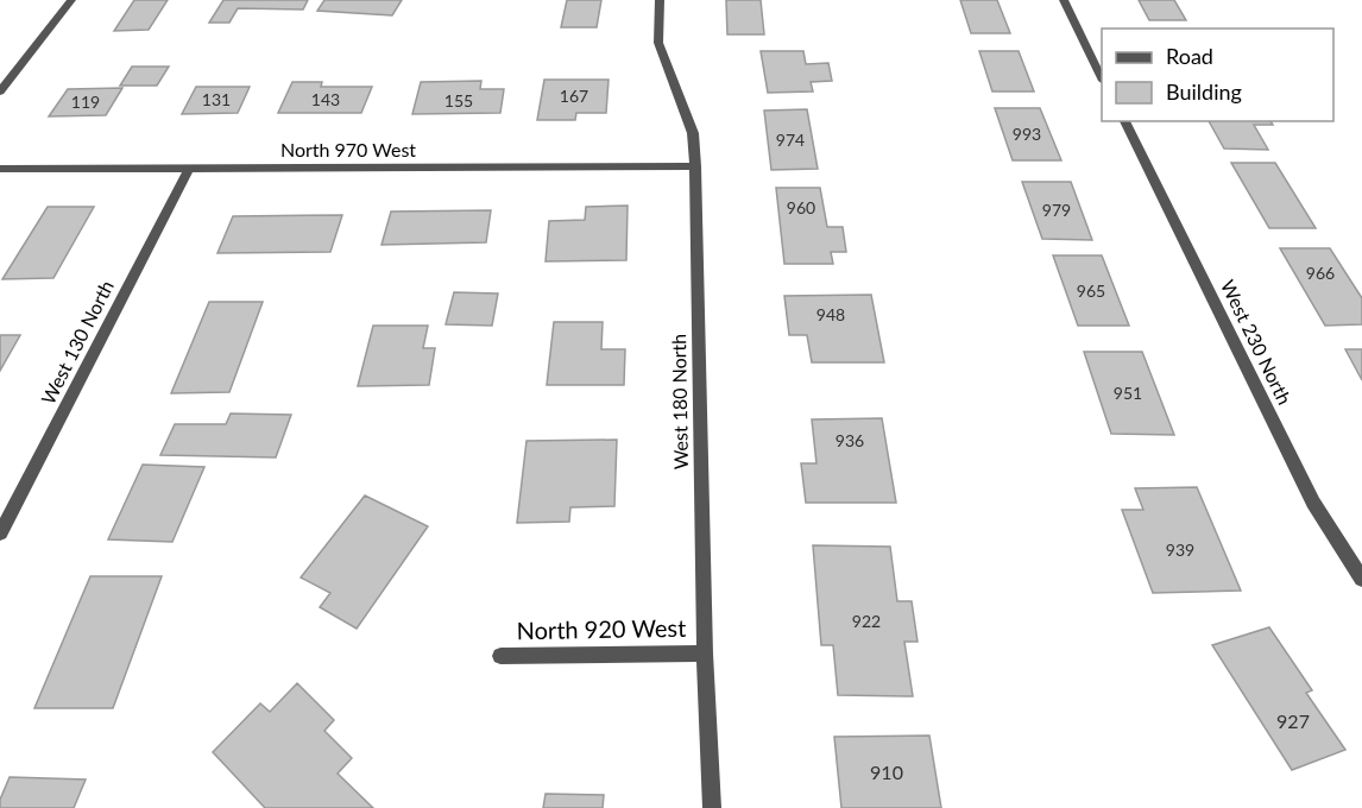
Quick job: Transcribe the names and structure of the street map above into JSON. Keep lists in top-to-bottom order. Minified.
{"streets":{"street":["North 970 West","West 130 North","West 230 North","West 180 North","North 920 West"]},"crossings":[["North 970 West","West 130 North"],["North 970 West","West 180 North"],["West 180 North","North 920 West"]],"house_numbers":["167","131","143","155","119","993","974","960","979","966","965","948","951","936","939","922","927","910"],"legend":["Road","Building"]}
